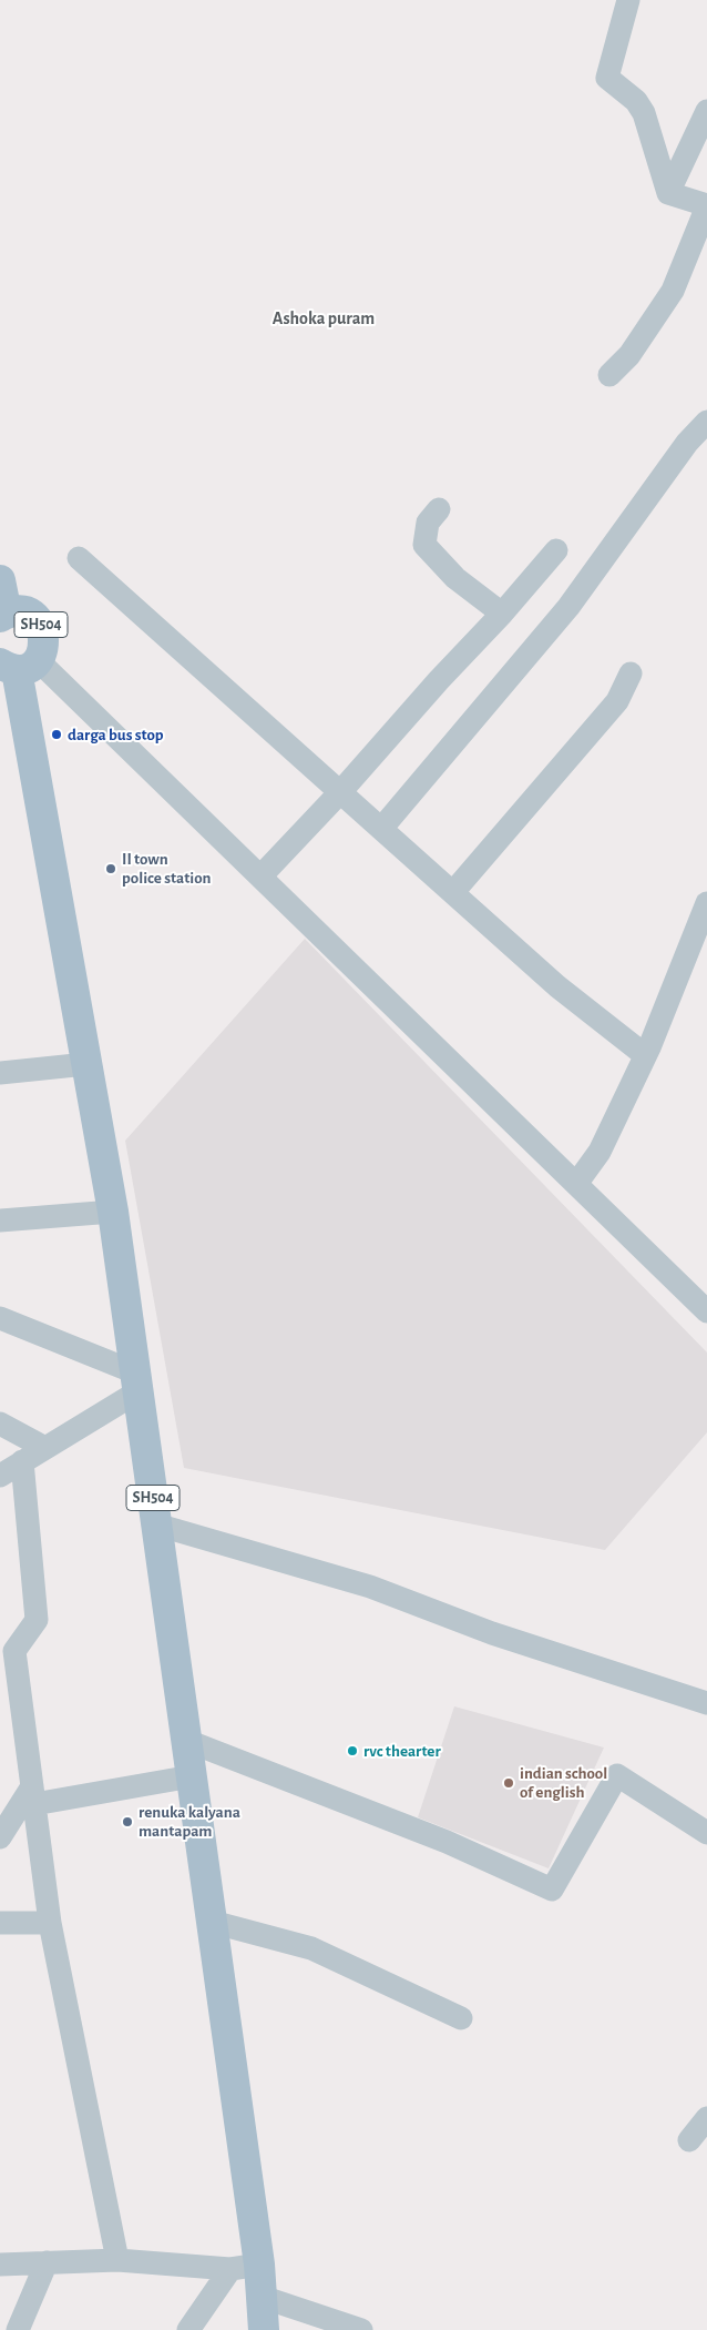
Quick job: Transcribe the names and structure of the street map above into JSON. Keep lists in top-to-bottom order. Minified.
{"streets":{"main road":["SH504"]},"districts":["Ashoka puram"],"places":["darga bus stop","II town police station","rvc thearter","indian school of english","renuka kalyana mantapam"]}
